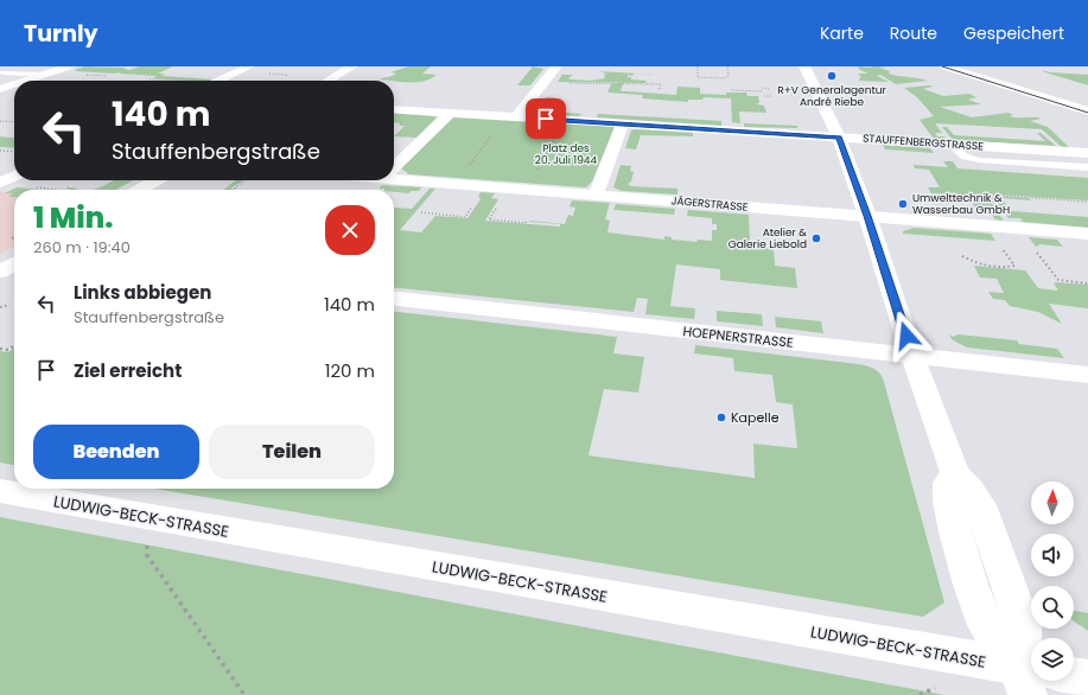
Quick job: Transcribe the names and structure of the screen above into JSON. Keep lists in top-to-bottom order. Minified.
{"streets":{"street":["STAUFFENBERGSTRASSE","JÄGERSTRASSE","HOEPNERSTRASSE","LUDWIG-BECK-STRASSE"]},"parks":["Platz des 20. Juli 1944"],"places":["R+V Generalagentur André Riebe","Umwelttechnik & Wasserbau GmbH","Atelier & Galerie Liebold","Kapelle"],"north":"top","page":{"header":"Turnly","nav":["Karte","Route","Gespeichert"],"turn":["140 m","Stauffenbergstraße"],"heading":["1 Min.","260 m · 19:40"],"list":[{"name":"Links abbiegen","note":"Stauffenbergstraße","value":"140 m"},{"name":"Ziel erreicht","value":"120 m"}],"buttons":["Beenden","Teilen"]}}
